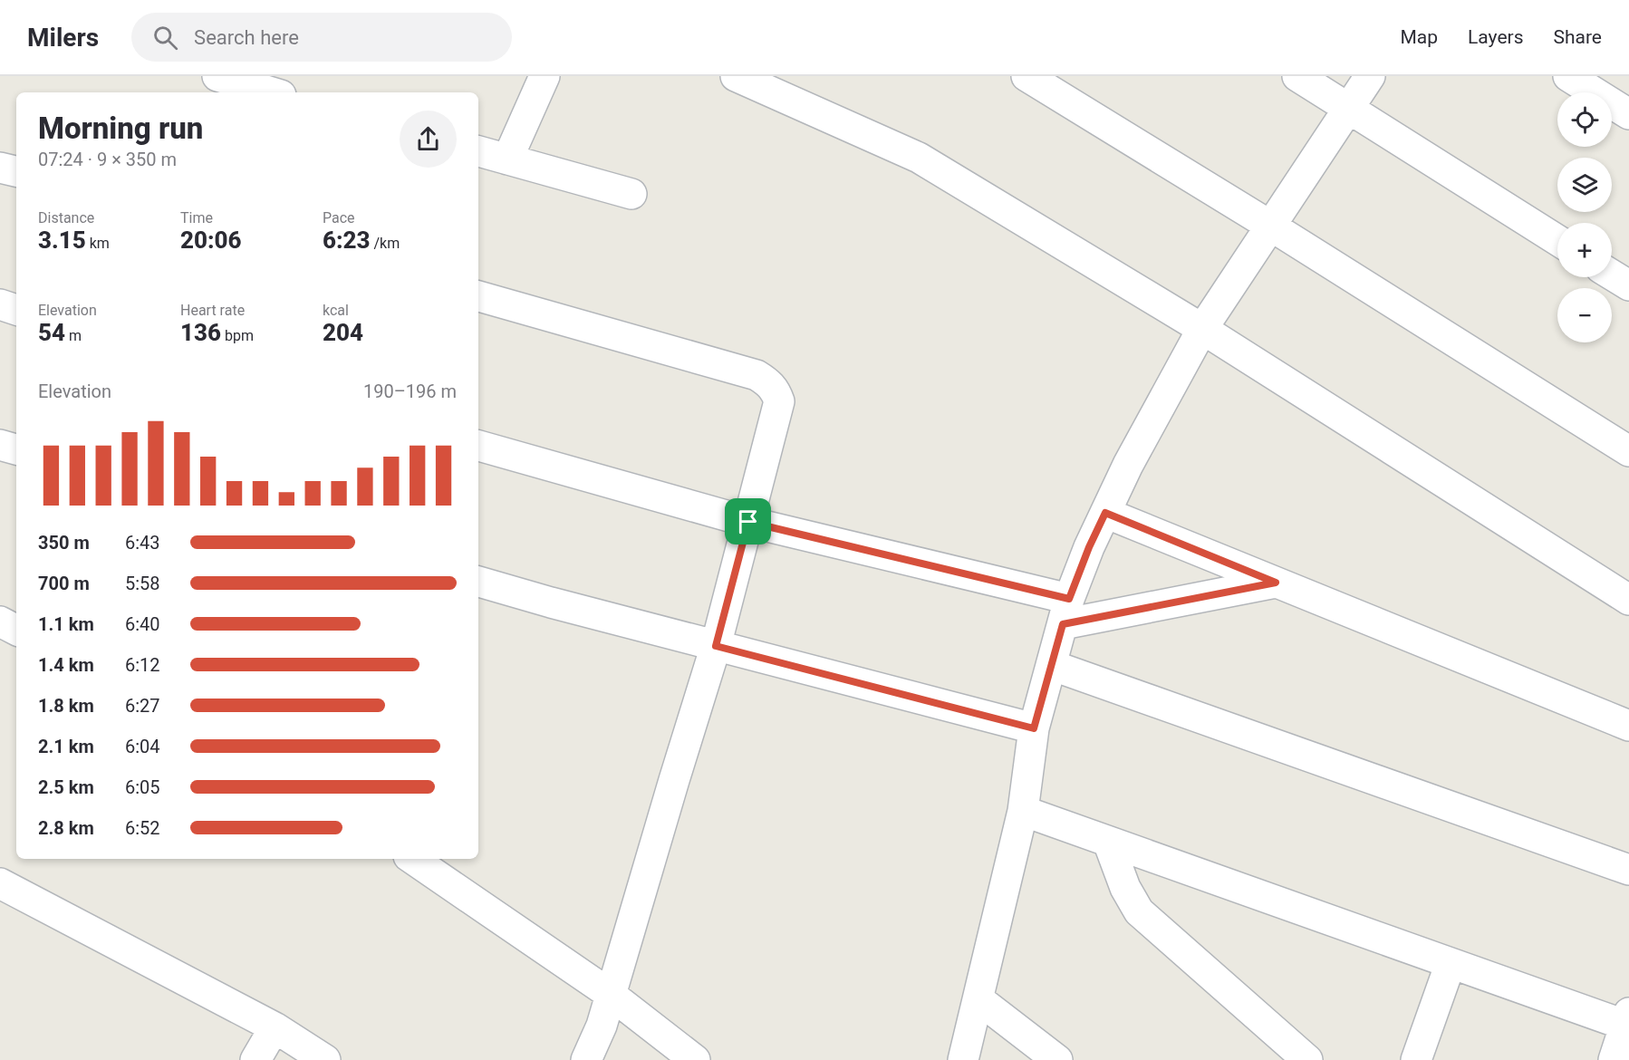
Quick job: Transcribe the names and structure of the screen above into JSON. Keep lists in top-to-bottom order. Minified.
{"page":{"header":"Milers","search":"Search here","nav":["Map","Layers","Share"],"map_buttons":["+","−"],"heading":["Morning run","07:24 · 9 × 350 m"],"stats":[["Distance","3.15 km"],["Time","20:06"],["Pace","6:23 /km"],["Elevation","54 m"],["Heart rate","136 bpm"],["kcal","204"]],"chart":["Elevation","190–196 m"],"list":[{"name":"350 m","note":"6:43"},{"name":"700 m","note":"5:58"},{"name":"1.1 km","note":"6:40"},{"name":"1.4 km","note":"6:12"},{"name":"1.8 km","note":"6:27"},{"name":"2.1 km","note":"6:04"},{"name":"2.5 km","note":"6:05"},{"name":"2.8 km","note":"6:52"}]}}
